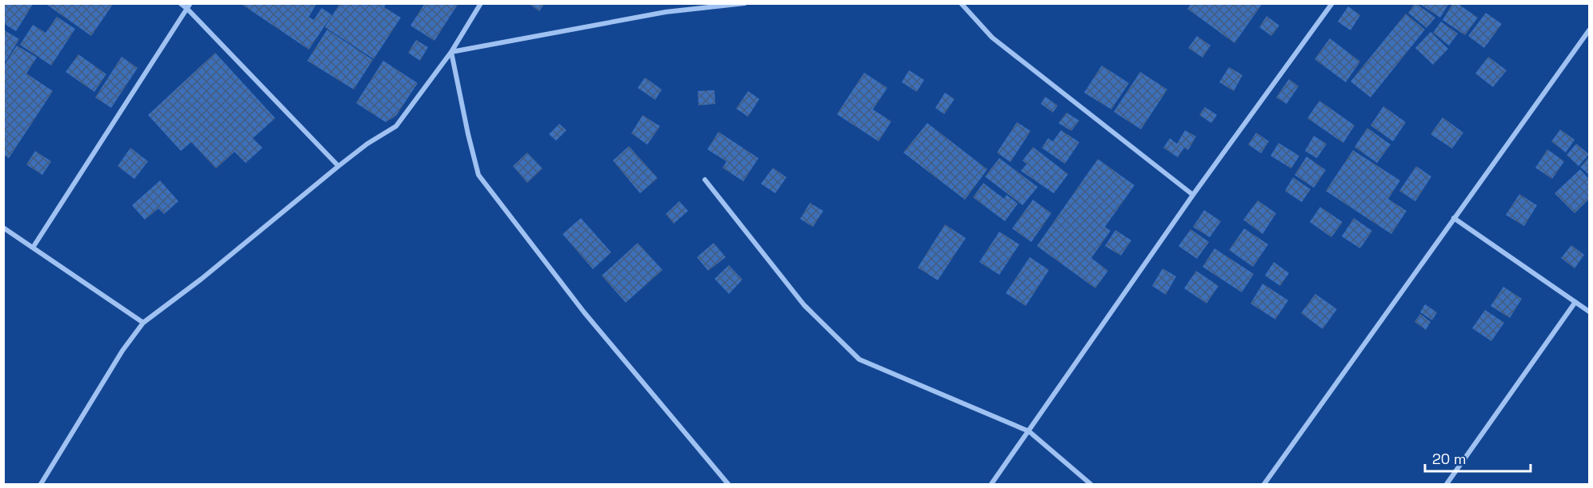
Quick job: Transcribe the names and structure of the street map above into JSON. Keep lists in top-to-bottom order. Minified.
{"scale_bar":"20 m"}
